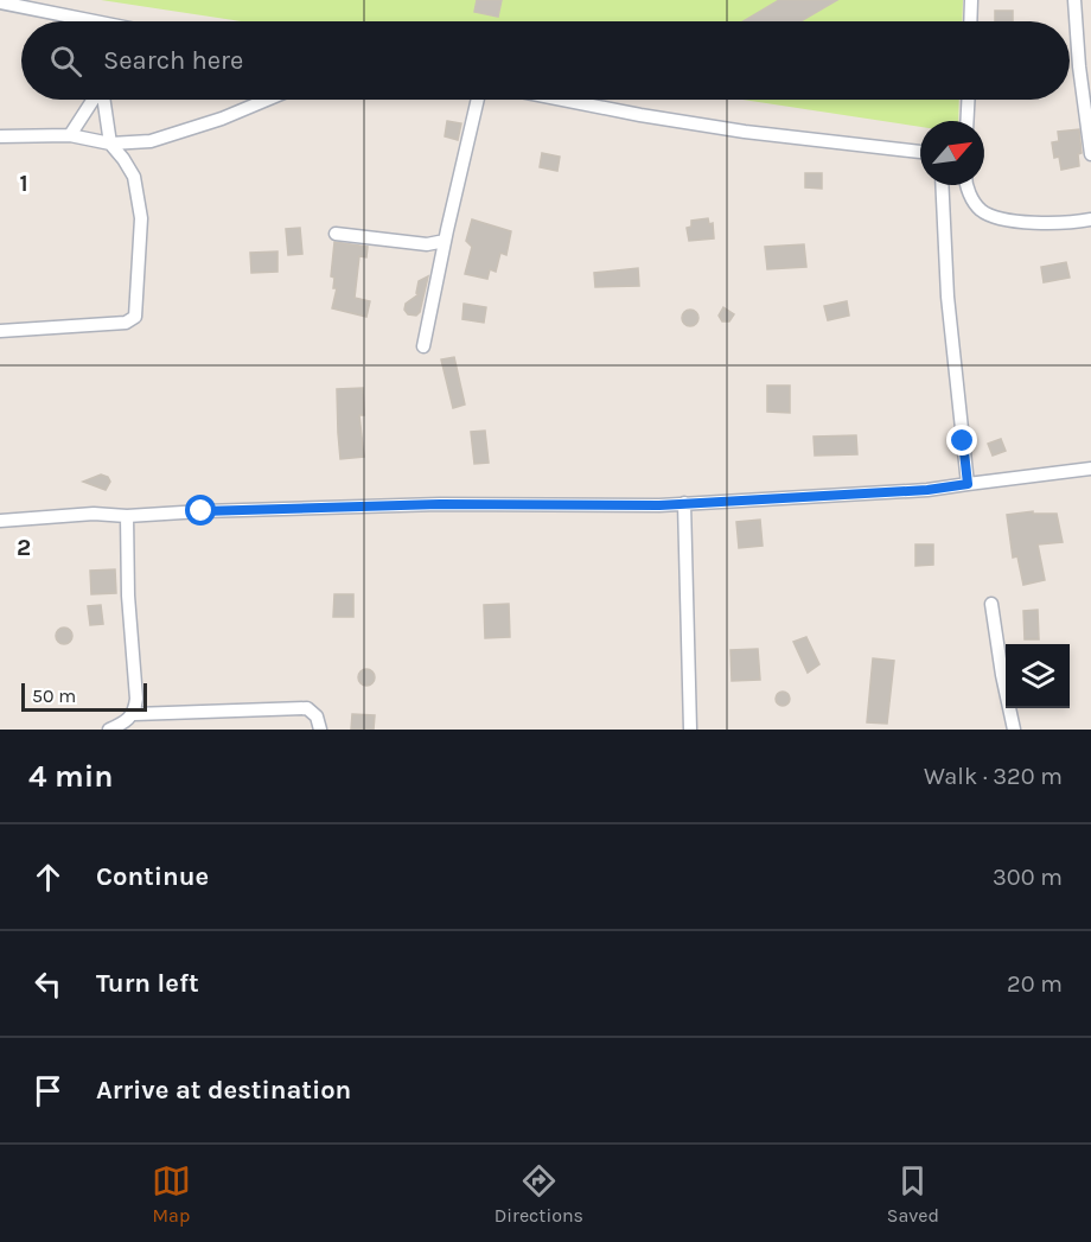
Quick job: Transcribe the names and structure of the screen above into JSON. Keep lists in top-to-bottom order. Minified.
{"scale_bar":"50 m","north":"top right","page":{"search":"Search here","scale":"50 m","heading":["4 min","Walk · 320 m"],"list":[["Continue","300 m"],["Turn left","20 m"],"Arrive at destination"],"nav":["Map","Directions","Saved"]},"grid":{"rows":["1","2"]}}
